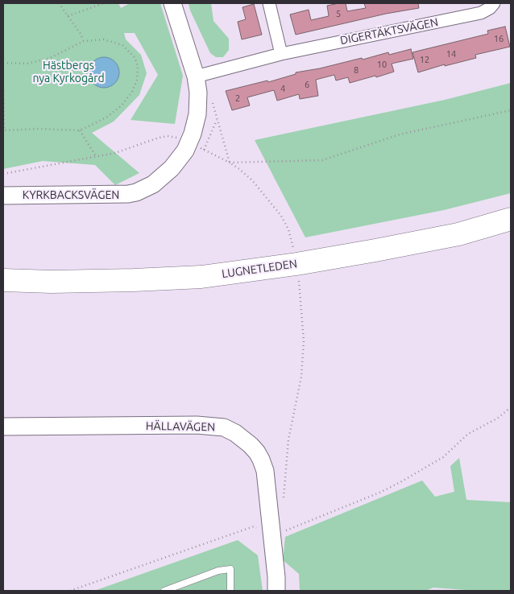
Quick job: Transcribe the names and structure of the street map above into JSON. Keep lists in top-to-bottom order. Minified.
{"streets":{"highway":["LUGNETLEDEN"],"street":["DIGERTÄKTSVÄGEN","KYRKBACKSVÄGEN","HÄLLAVÄGEN"]},"crossings":[["DIGERTÄKTSVÄGEN","KYRKBACKSVÄGEN"]],"parks":["Hästbergs nya Kyrkogård"],"house_numbers":["5","16","14","12","10","8","6","4","2"]}
